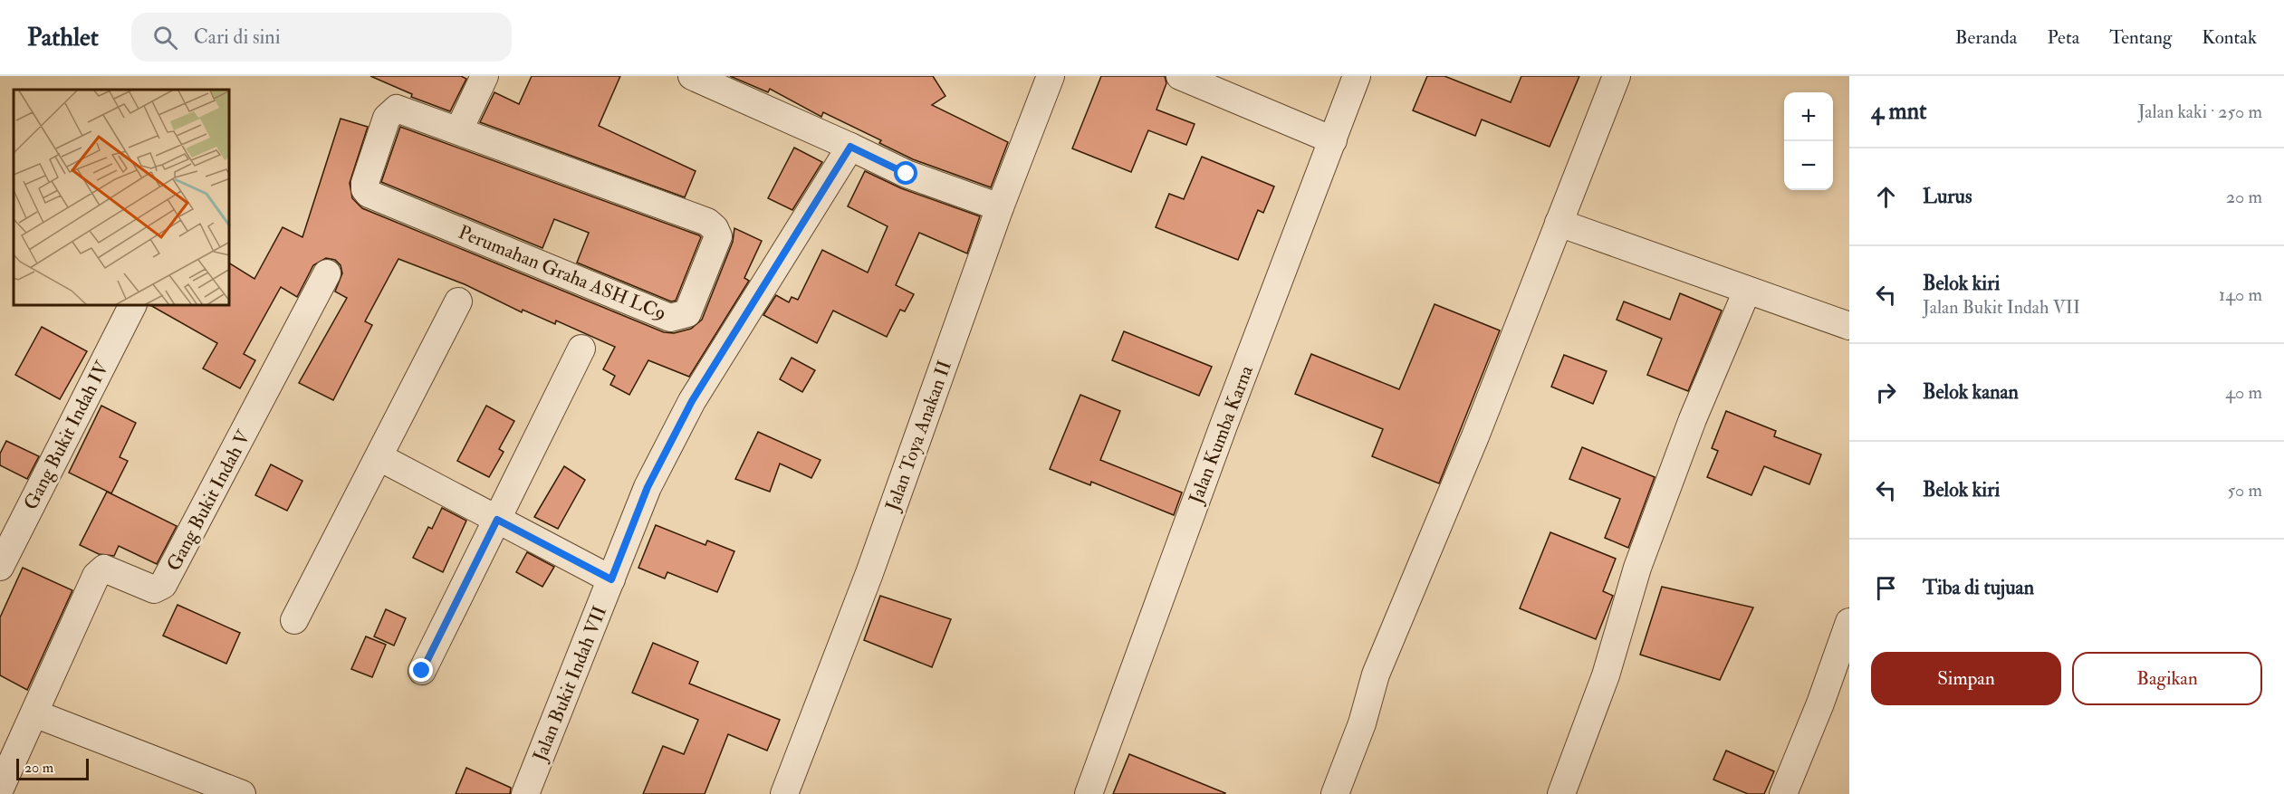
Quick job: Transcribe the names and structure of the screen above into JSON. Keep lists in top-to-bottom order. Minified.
{"streets":{"street":["Perumahan Graha ASH LC9","Jalan Kumba Karna","Gang Bukit Indah IV","Jalan Toya Anakan II","Gang Bukit Indah V","Jalan Bukit Indah VII"]},"scale_bar":"20 m","page":{"header":"Pathlet","search":"Cari di sini","nav":["Beranda","Peta","Tentang","Kontak"],"heading":["4 mnt","Jalan kaki · 250 m"],"map_buttons":["+","−"],"list":[["Lurus","20 m"],["Belok kiri","Jalan Bukit Indah VII","140 m"],["Belok kanan","40 m"],["Belok kiri","50 m"],"Tiba di tujuan"],"buttons":["Simpan","Bagikan"],"scale":"20 m"}}
